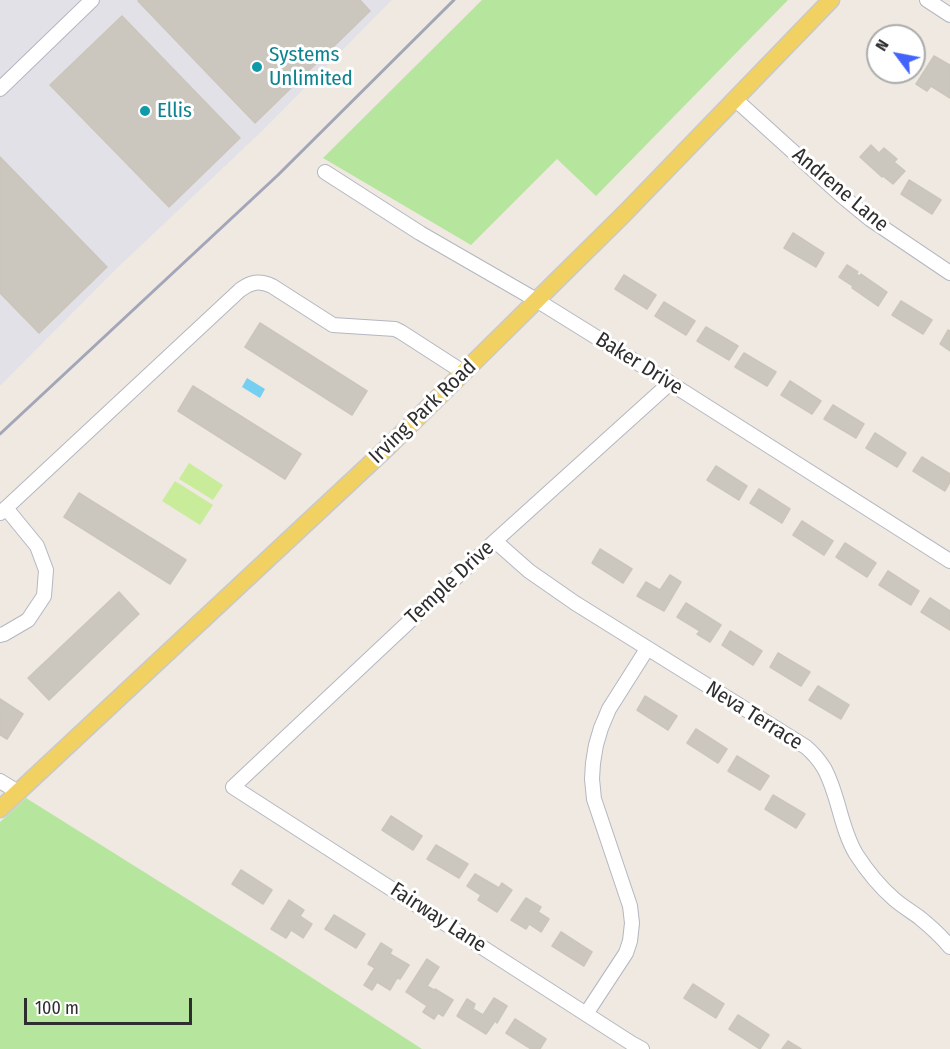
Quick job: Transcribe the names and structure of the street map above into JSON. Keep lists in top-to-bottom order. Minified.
{"streets":{"main road":["Irving Park Road"],"street":["Andrene Lane","Baker Drive","Temple Drive","Neva Terrace","Fairway Lane"]},"crossings":[["Andrene Lane","Irving Park Road"],["Baker Drive","Irving Park Road"],["Baker Drive","Temple Drive"],["Temple Drive","Neva Terrace"],["Temple Drive","Fairway Lane"]],"places":["Systems Unlimited","Ellis"],"scale_bar":"100 m","north":"top left"}
